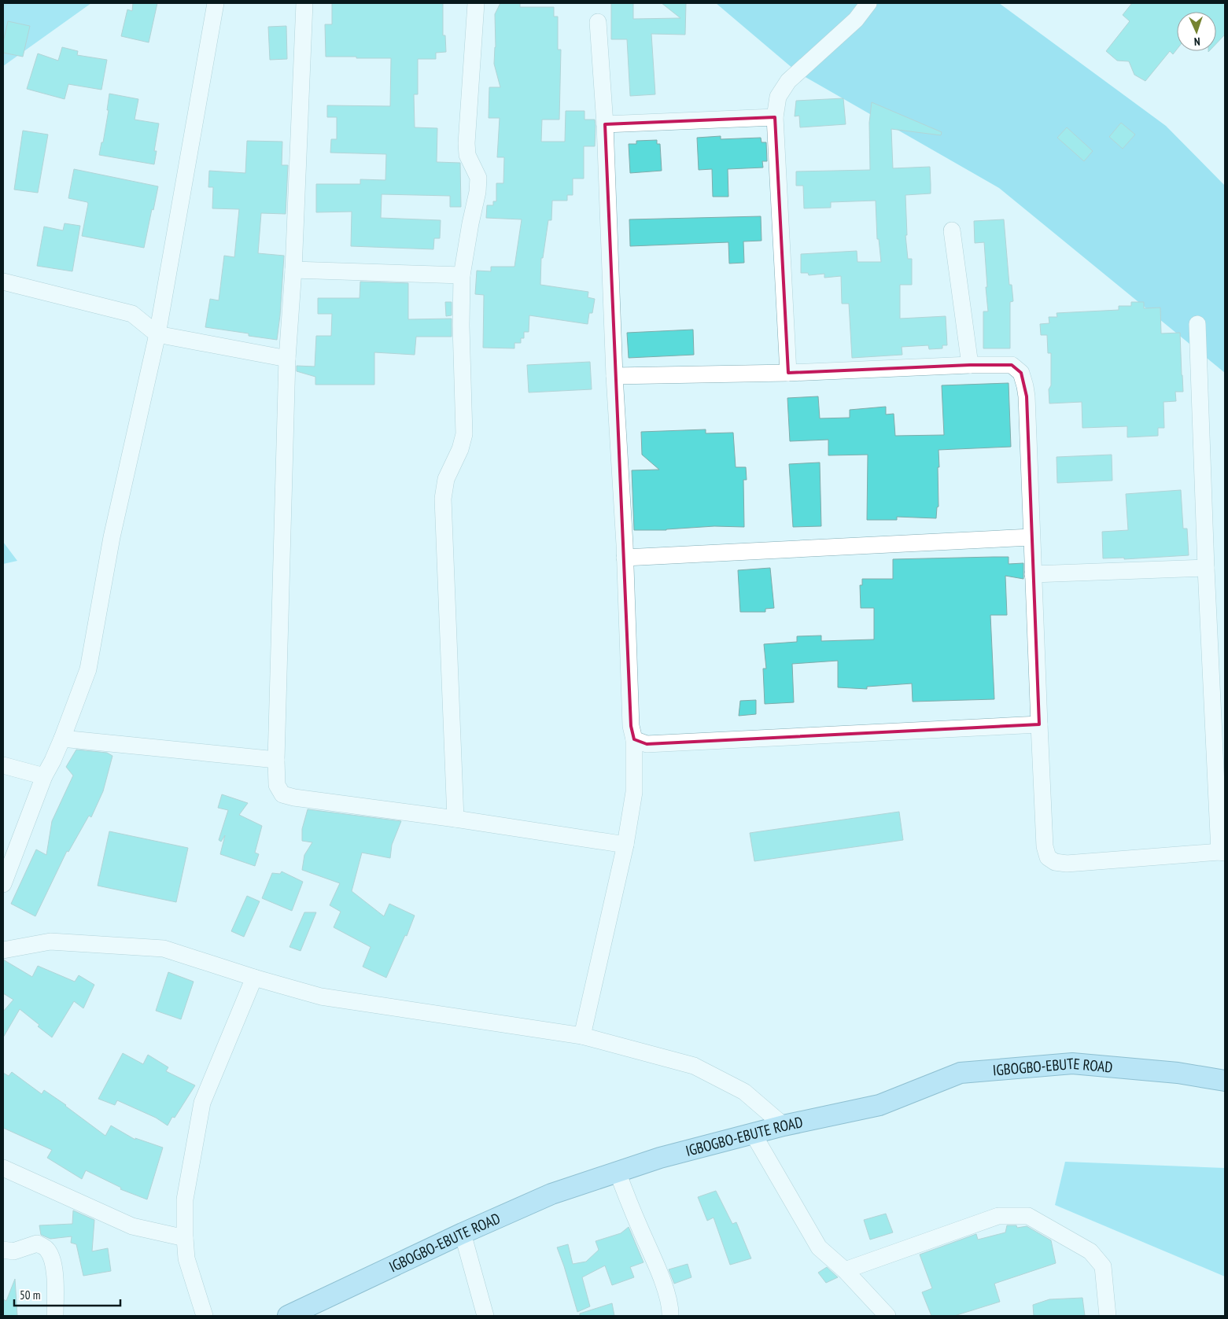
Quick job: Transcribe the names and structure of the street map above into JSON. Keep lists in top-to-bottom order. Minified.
{"streets":{"main road":["IGBOGBO-EBUTE ROAD"]},"scale_bar":"50 m","north":"bottom"}
